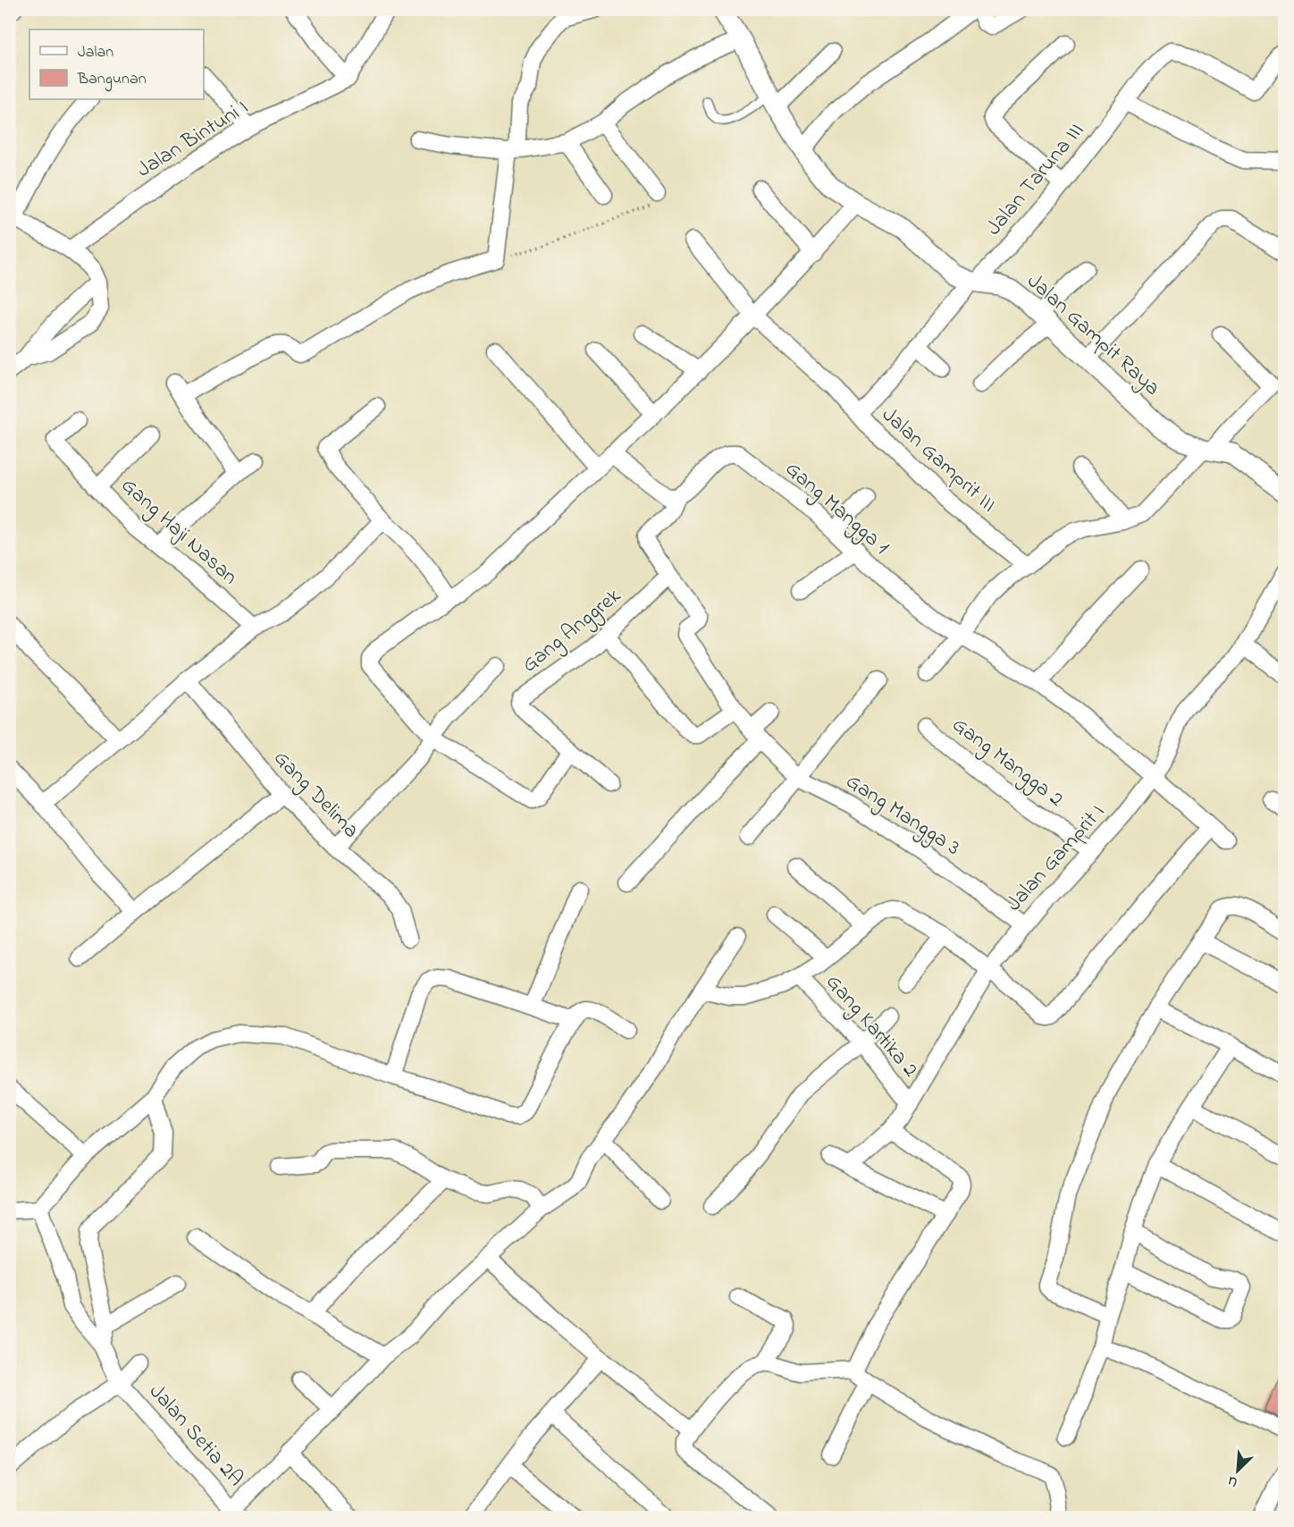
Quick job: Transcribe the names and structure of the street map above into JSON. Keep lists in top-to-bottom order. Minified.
{"streets":{"street":["Jalan Bintuni I","Jalan Taruna III","Jalan Gampit Raya","Jalan Gamprit III","Gang Mangga 1","Gang Haji Nasan","Gang Anggrek","Gang Mangga 2","Gang Delima","Gang Mangga 3","Jalan Gamprit I","Gang Kartika 2","Jalan Setia 2A"]},"crossings":[["Jalan Taruna III","Jalan Gampit Raya"],["Jalan Taruna III","Jalan Gamprit III"],["Jalan Gampit Raya","Jalan Gamprit III"],["Gang Mangga 1","Jalan Gamprit I"],["Gang Anggrek","Gang Mangga 3"],["Gang Mangga 2","Jalan Gamprit I"],["Gang Mangga 3","Jalan Gamprit I"],["Jalan Gamprit I","Gang Kartika 2"]],"legend":["Jalan","Bangunan"],"north":"bottom left"}
